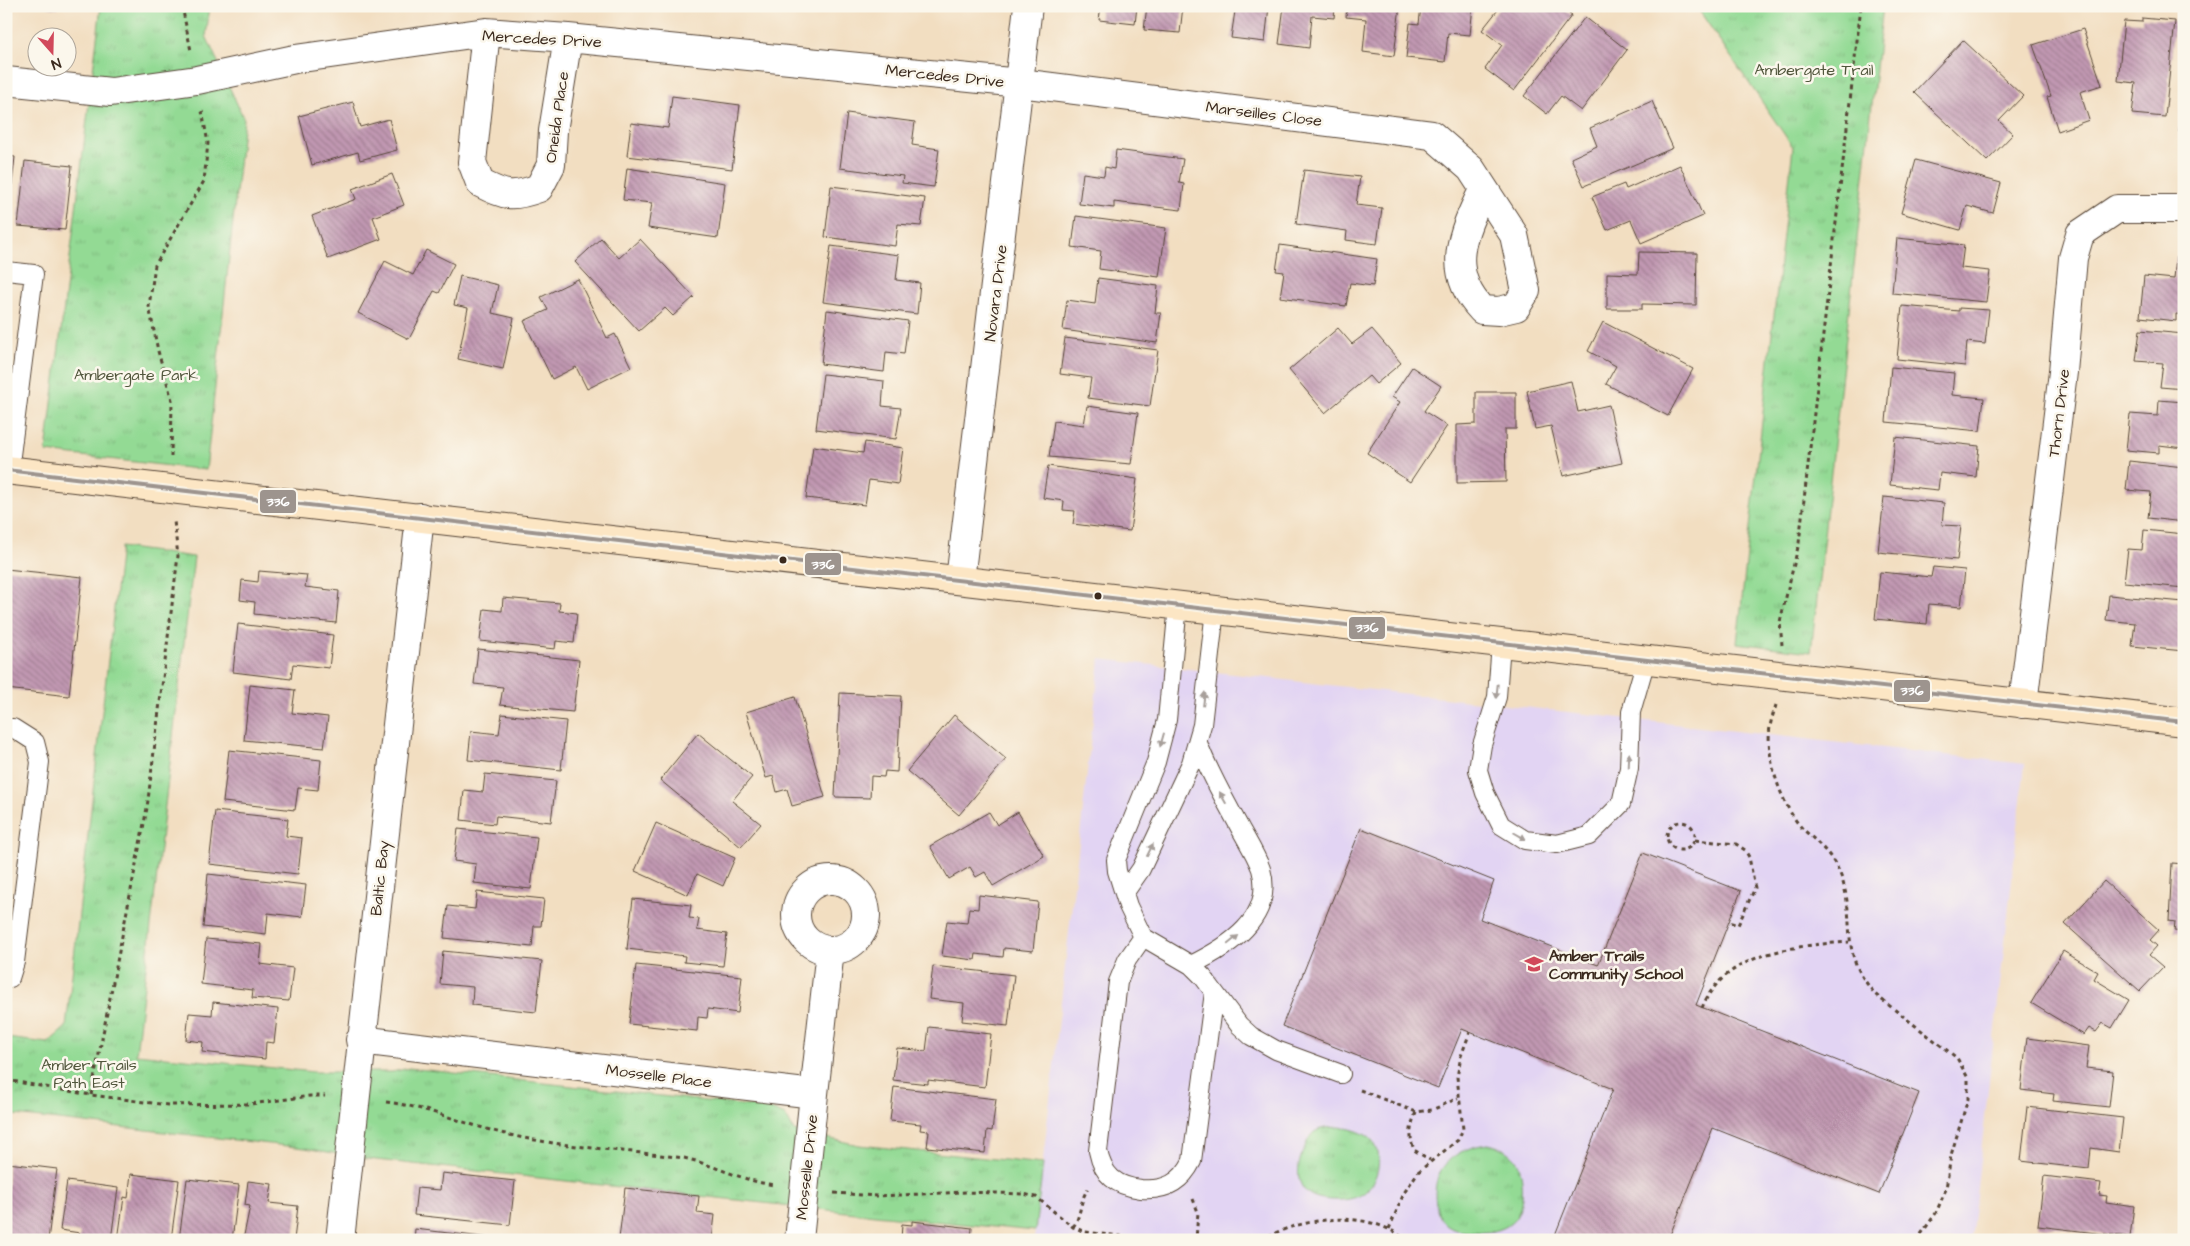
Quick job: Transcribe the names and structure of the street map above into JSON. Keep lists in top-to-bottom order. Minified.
{"streets":{"street":["Mercedes Drive","Marseilles Close","Oneida Place","Novara Drive","Thorn Drive","Baltic Bay","Mosselle Place","Mosselle Drive"]},"crossings":[["Mercedes Drive","Marseilles Close"],["Mercedes Drive","Oneida Place"],["Mercedes Drive","Novara Drive"],["Marseilles Close","Novara Drive"],["Baltic Bay","Mosselle Place"],["Mosselle Place","Mosselle Drive"]],"parks":["Ambergate Trail","Ambergate Park","Amber Trails Path East"],"places":{"school or university":["Amber Trails Community School"]},"lines":["transit line 336"],"north":"bottom"}
